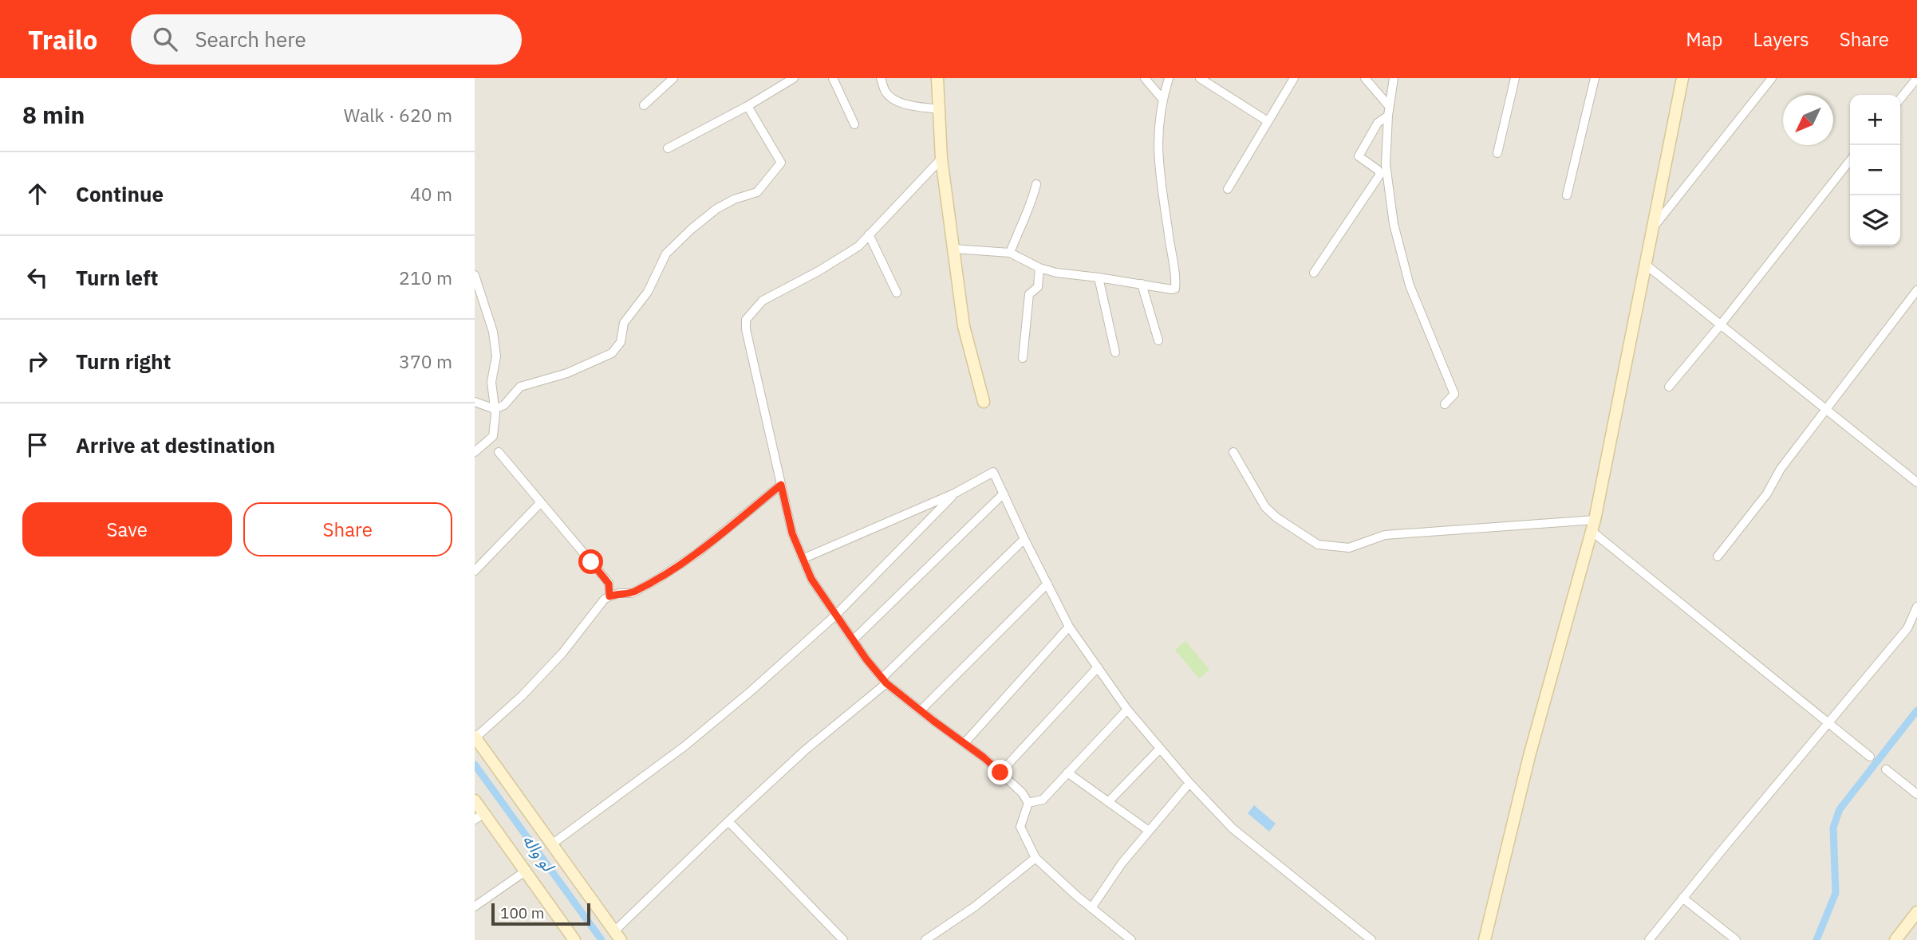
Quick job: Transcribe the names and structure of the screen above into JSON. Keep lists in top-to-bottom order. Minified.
{"water":["لو واله"],"scale_bar":"100 m","north":"bottom left","page":{"header":"Trailo","search":"Search here","nav":["Map","Layers","Share"],"heading":["8 min","Walk · 620 m"],"map_buttons":["+","−"],"list":[["Continue","40 m"],["Turn left","210 m"],["Turn right","370 m"],"Arrive at destination"],"buttons":["Save","Share"],"scale":"100 m"}}
